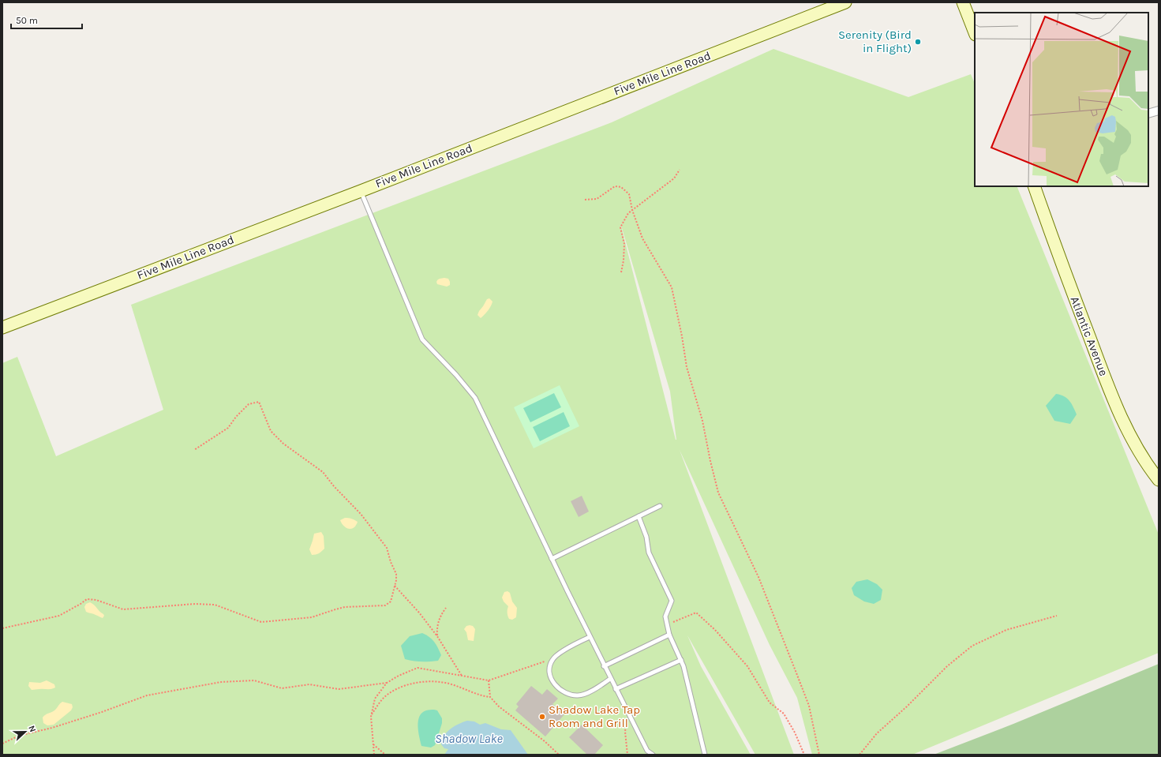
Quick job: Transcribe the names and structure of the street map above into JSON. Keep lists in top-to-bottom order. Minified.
{"streets":{"main road":["Five Mile Line Road","Atlantic Avenue"]},"water":["Shadow Lake"],"places":["Serenity (Bird in Flight)","Shadow Lake Tap Room and Grill"],"scale_bar":"50 m","north":"right"}
